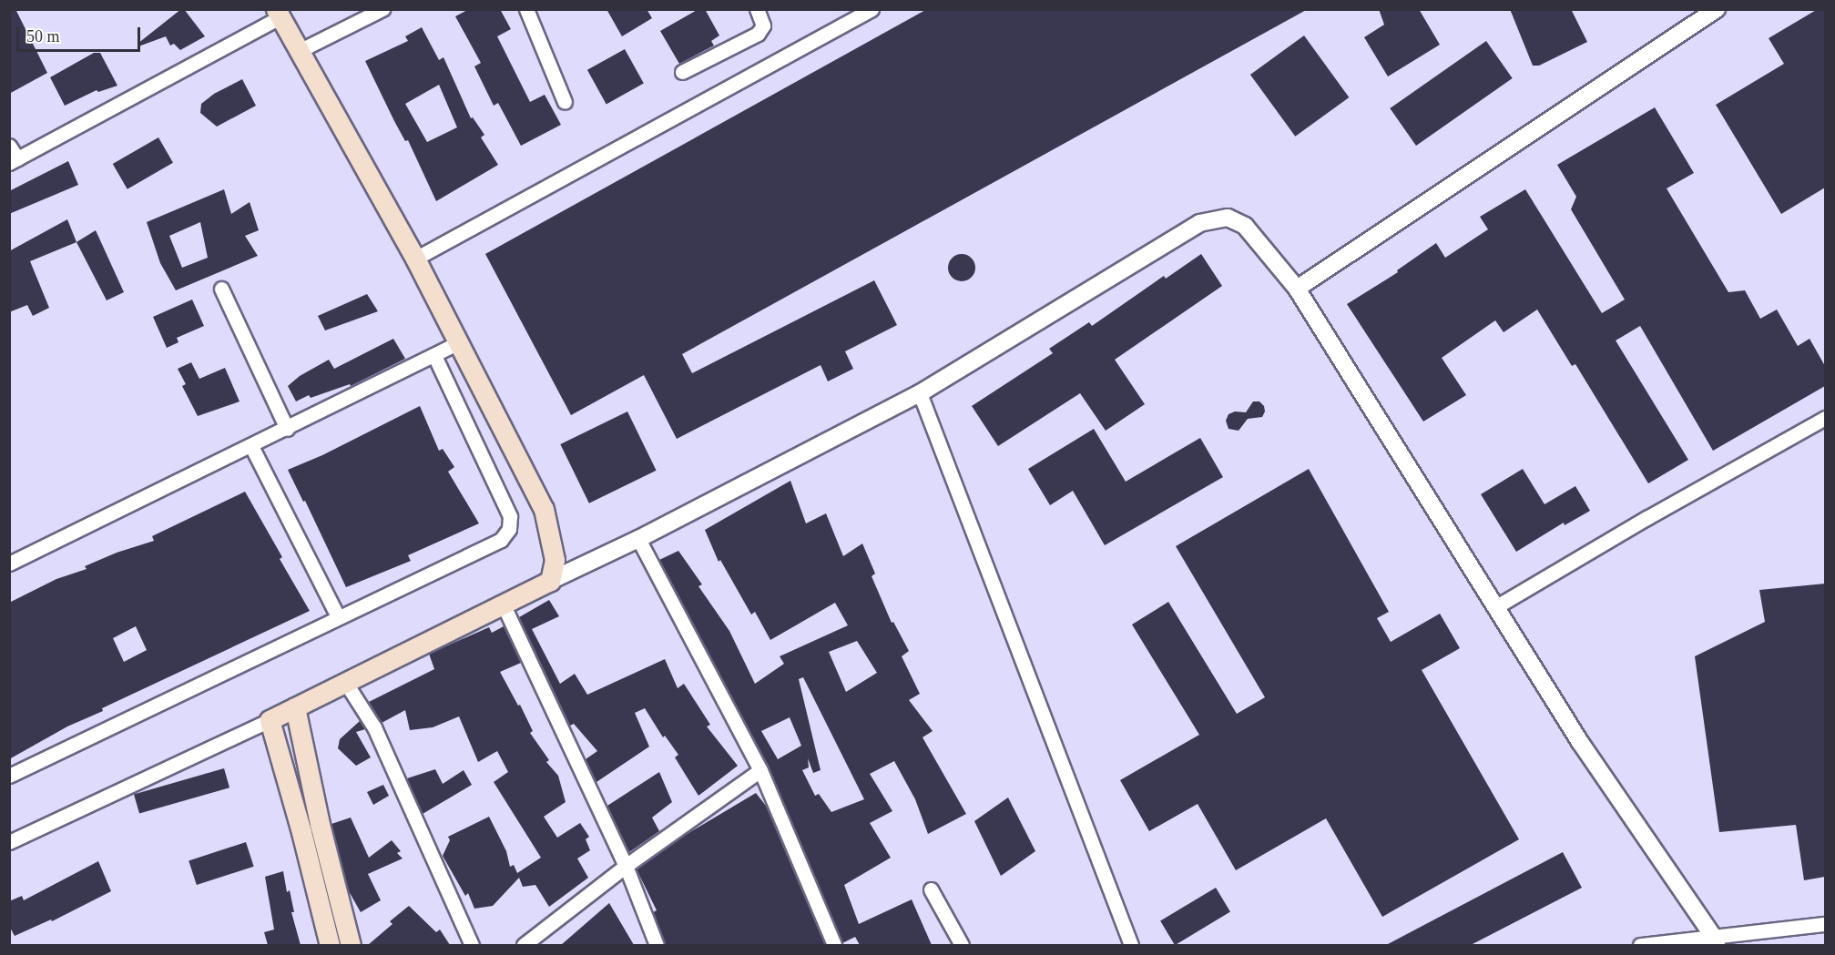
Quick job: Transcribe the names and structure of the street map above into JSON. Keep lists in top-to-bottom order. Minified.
{"scale_bar":"50 m"}
